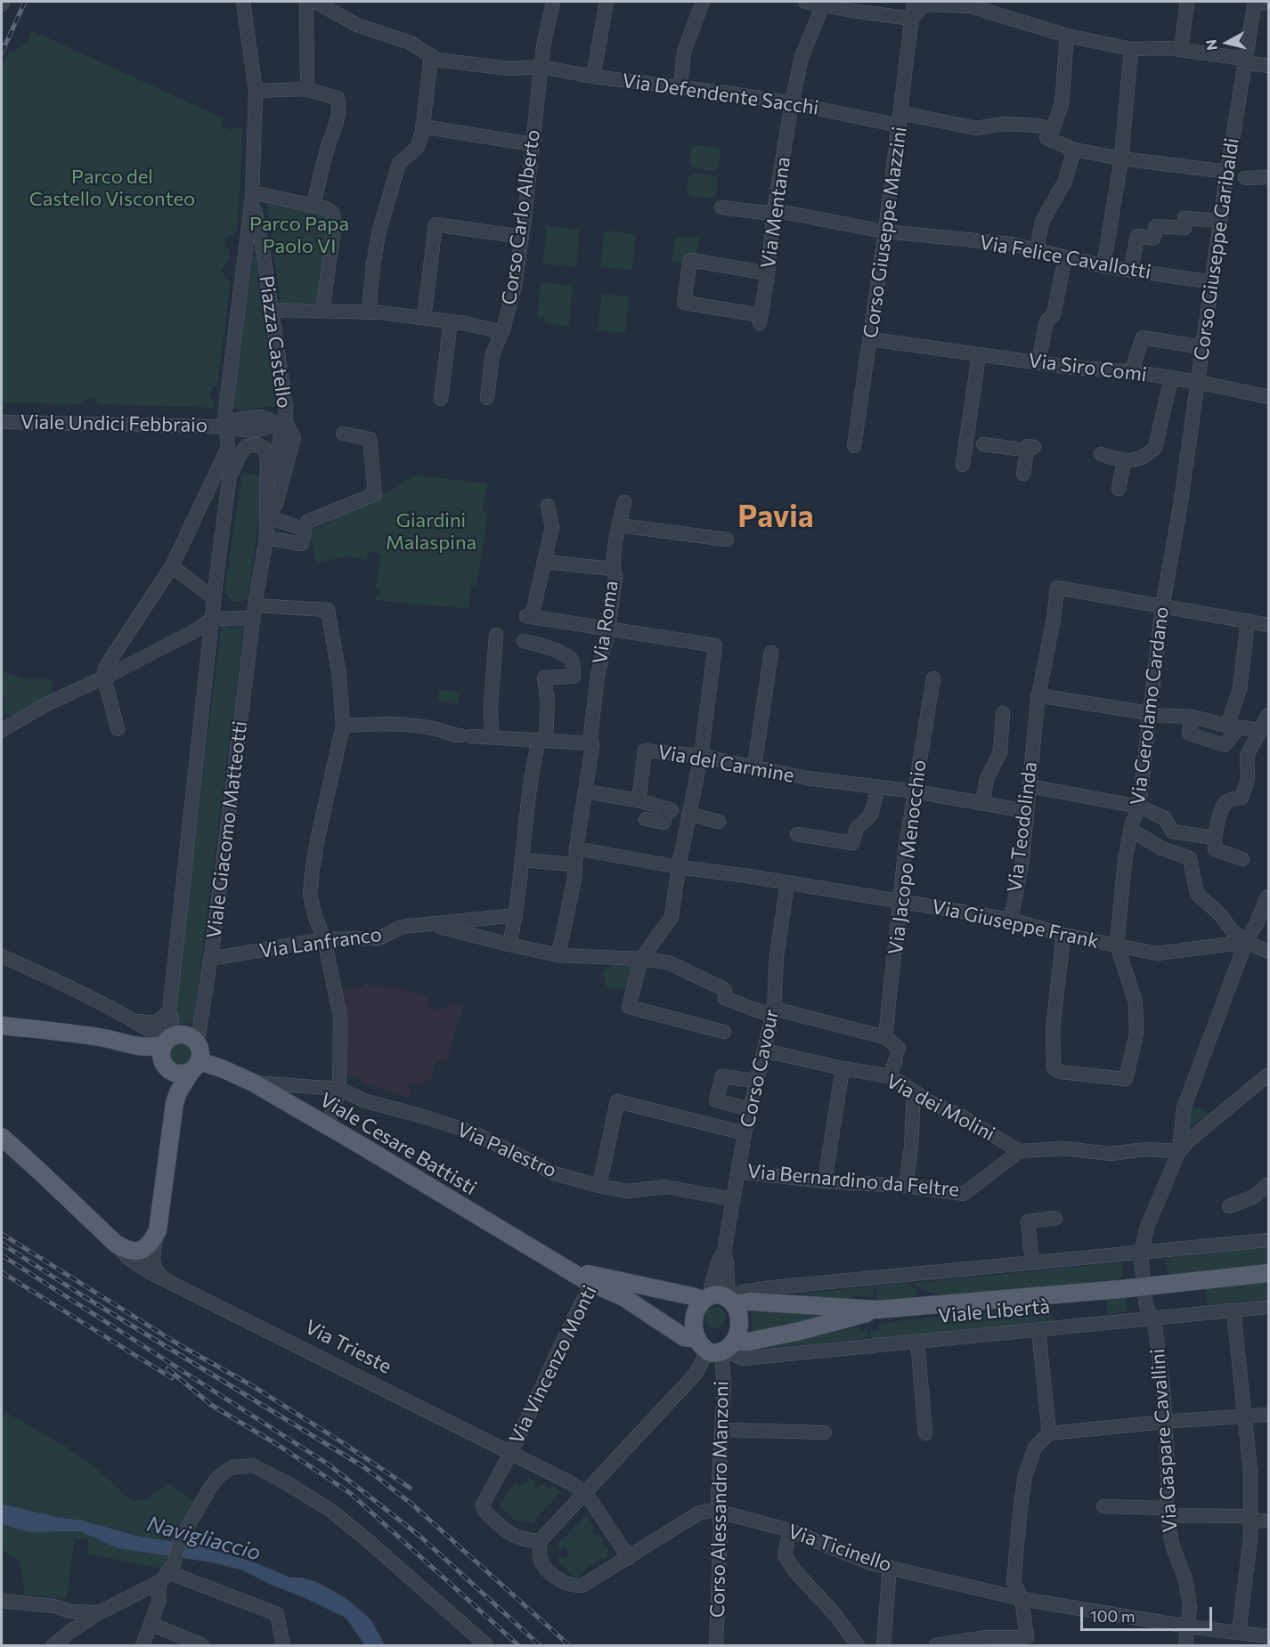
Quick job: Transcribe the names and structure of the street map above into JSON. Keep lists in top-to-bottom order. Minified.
{"streets":{"main road":["Viale Cesare Battisti","Viale Libertà","Via Trieste"],"street":["Via Defendente Sacchi","Via Mentana","Corso Carlo Alberto","Corso Giuseppe Mazzini","Corso Giuseppe Garibaldi","Via Felice Cavallotti","Piazza Castello","Via Siro Comi","Viale Undici Febbraio","Via Roma","Via Gerolamo Cardano","Via del Carmine","Via Teodolinda","Viale Giacomo Matteotti","Via Jacopo Menocchio","Via Giuseppe Frank","Via Lanfranco","Corso Cavour","Via dei Molini","Via Palestro","Via Bernardino da Feltre","Via Vincenzo Monti","Via Gaspare Cavallini","Corso Alessandro Manzoni","Via Ticinello"]},"crossings":[["Via Defendente Sacchi","Via Mentana"],["Via Defendente Sacchi","Corso Carlo Alberto"],["Via Defendente Sacchi","Corso Giuseppe Mazzini"],["Via Mentana","Via Felice Cavallotti"],["Corso Giuseppe Mazzini","Via Felice Cavallotti"],["Corso Giuseppe Mazzini","Via Siro Comi"],["Corso Giuseppe Garibaldi","Via Felice Cavallotti"],["Corso Giuseppe Garibaldi","Via Siro Comi"],["Corso Giuseppe Garibaldi","Via Gerolamo Cardano"],["Piazza Castello","Viale Undici Febbraio"],["Piazza Castello","Viale Giacomo Matteotti"],["Viale Undici Febbraio","Viale Giacomo Matteotti"],["Via Roma","Via Giuseppe Frank"],["Via Gerolamo Cardano","Via Teodolinda"],["Via Gerolamo Cardano","Via Giuseppe Frank"],["Via del Carmine","Via Teodolinda"],["Via del Carmine","Via Jacopo Menocchio"],["Via Teodolinda","Via Giuseppe Frank"],["Viale Giacomo Matteotti","Via Lanfranco"],["Viale Giacomo Matteotti","Viale Cesare Battisti"],["Via Jacopo Menocchio","Via Giuseppe Frank"],["Via Giuseppe Frank","Corso Cavour"],["Corso Cavour","Via dei Molini"],["Corso Cavour","Viale Cesare Battisti"],["Corso Cavour","Via Palestro"],["Corso Cavour","Via Bernardino da Feltre"],["Corso Cavour","Viale Libertà"],["Corso Cavour","Corso Alessandro Manzoni"],["Via dei Molini","Via Bernardino da Feltre"],["Viale Cesare Battisti","Via Palestro"],["Viale Cesare Battisti","Viale Libertà"],["Viale Cesare Battisti","Via Vincenzo Monti"],["Viale Cesare Battisti","Corso Alessandro Manzoni"],["Viale Libertà","Via Gaspare Cavallini"],["Viale Libertà","Corso Alessandro Manzoni"],["Via Trieste","Via Vincenzo Monti"],["Via Gaspare Cavallini","Via Ticinello"],["Corso Alessandro Manzoni","Via Ticinello"]],"districts":["Pavia"],"water":["Navigliaccio"],"parks":["Parco del Castello Visconteo","Parco Papa Paolo VI","Giardini Malaspina"],"scale_bar":"100 m","north":"left"}
